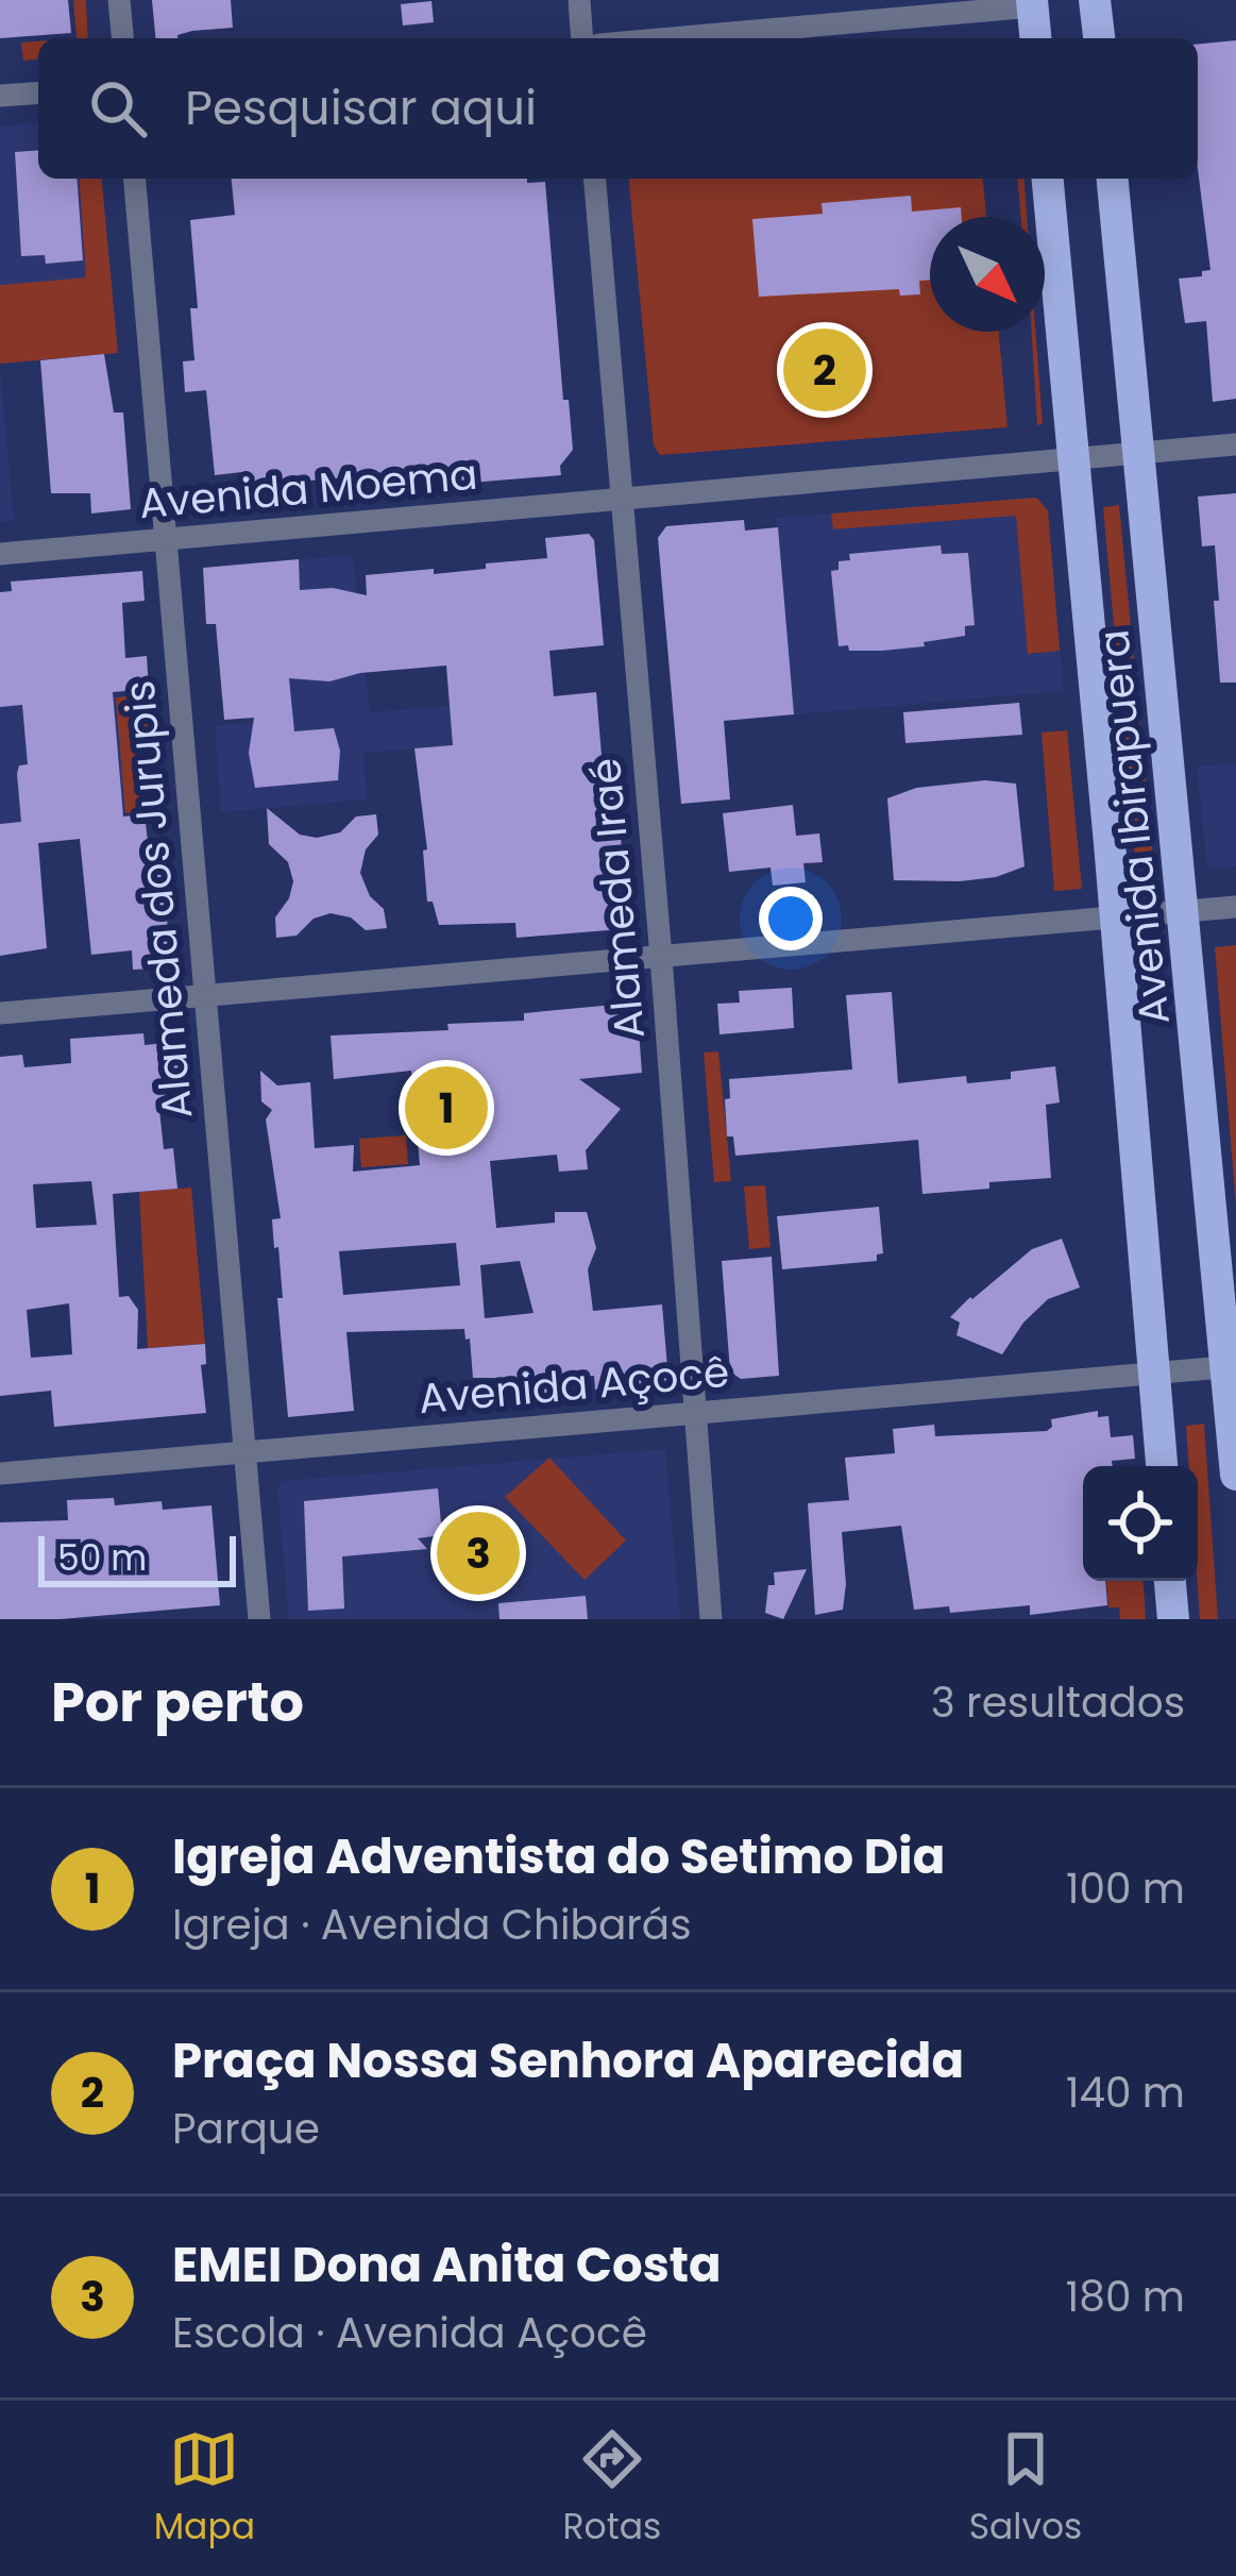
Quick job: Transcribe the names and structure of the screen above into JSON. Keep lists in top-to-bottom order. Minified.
{"streets":{"main road":["Avenida Ibirapuera"],"street":["Avenida Moema","Alameda Iraé","Alameda dos Jurupis","Avenida Açocê"]},"crossings":[["Avenida Moema","Avenida Ibirapuera"],["Avenida Moema","Alameda Iraé"],["Avenida Moema","Alameda dos Jurupis"],["Avenida Ibirapuera","Avenida Açocê"],["Alameda Iraé","Avenida Açocê"],["Alameda dos Jurupis","Avenida Açocê"]],"scale_bar":"50 m","north":"bottom right","page":{"search":"Pesquisar aqui","pins":["2","1","3"],"scale":"50 m","heading":["Por perto","3 resultados"],"list":[{"mark":"1","name":"Igreja Adventista do Setimo Dia","note":"Igreja · Avenida Chibarás","value":"100 m"},{"mark":"2","name":"Praça Nossa Senhora Aparecida","note":"Parque","value":"140 m"},{"mark":"3","name":"EMEI Dona Anita Costa","note":"Escola · Avenida Açocê","value":"180 m"}],"nav":["Mapa","Rotas","Salvos"]}}
